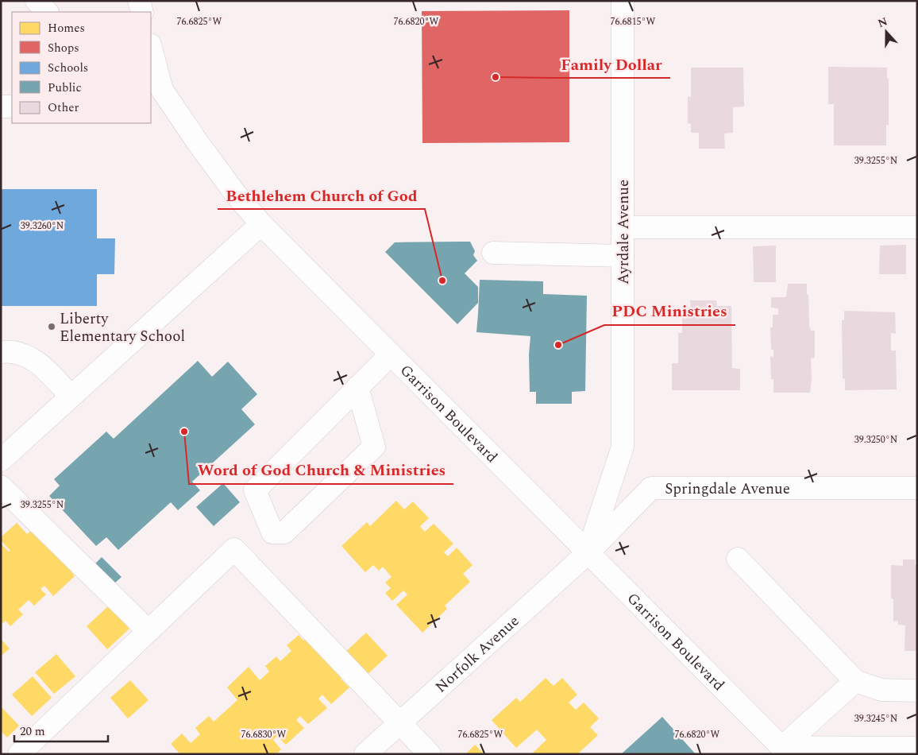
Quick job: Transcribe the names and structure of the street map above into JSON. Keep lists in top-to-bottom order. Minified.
{"streets":{"main road":["Ayrdale Avenue","Garrison Boulevard","Springdale Avenue","Norfolk Avenue"]},"crossings":[["Ayrdale Avenue","Garrison Boulevard"],["Ayrdale Avenue","Springdale Avenue"],["Ayrdale Avenue","Norfolk Avenue"],["Garrison Boulevard","Springdale Avenue"],["Garrison Boulevard","Norfolk Avenue"],["Springdale Avenue","Norfolk Avenue"]],"places":["Family Dollar","Bethlehem Church of God","Liberty Elementary School","PDC Ministries","Word of God Church & Ministries"],"legend":["Homes","Shops","Schools","Public","Other"],"scale_bar":"20 m","north":"top","coordinates":["76.6825°W","76.6820°W","76.6815°W","39.3255°N","39.3260°N","39.3250°N","39.3245°N","76.6830°W"]}
